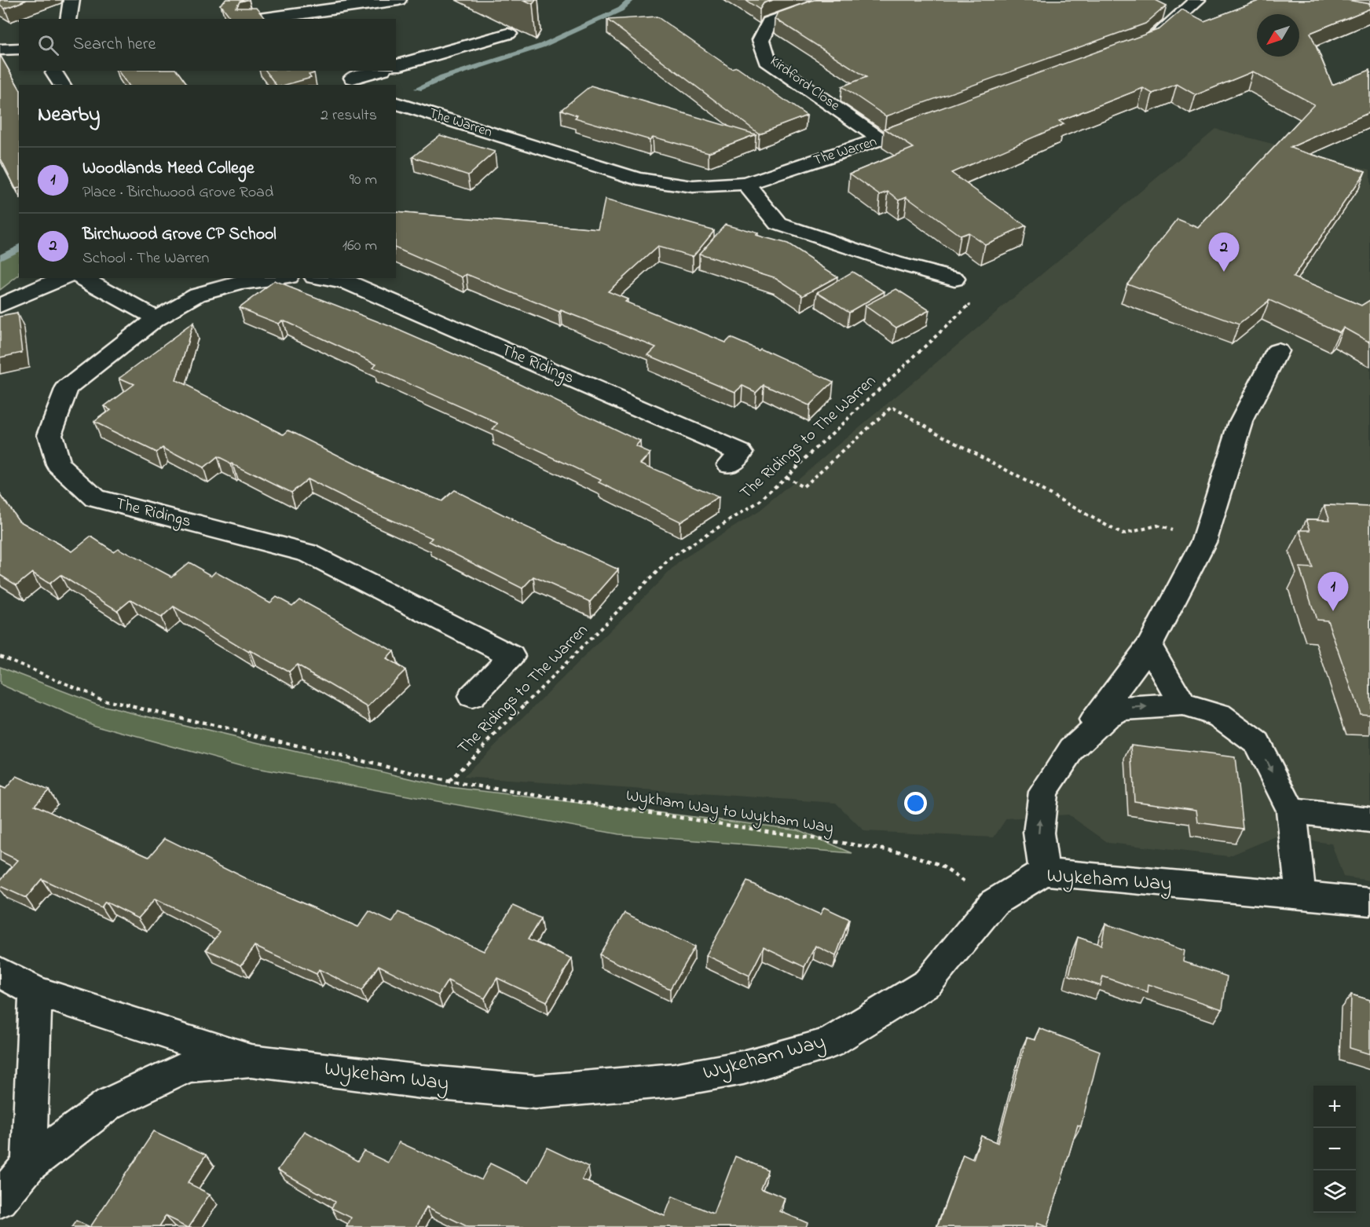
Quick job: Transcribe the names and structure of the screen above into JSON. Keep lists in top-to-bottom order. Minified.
{"streets":{"street":["Kirdford Close","The Warren","The Ridings","Wykeham Way"],"path":["The Ridings to The Warren","Wykham Way to Wykham Way"]},"crossings":[["Kirdford Close","The Warren"],["The Ridings to The Warren","Wykham Way to Wykham Way"],["Wykham Way to Wykham Way","Wykeham Way"]],"north":"bottom left","page":{"search":"Search here","heading":["Nearby","2 results"],"list":[{"mark":"1","name":"Woodlands Meed College","note":"Place · Birchwood Grove Road","value":"90 m"},{"mark":"2","name":"Birchwood Grove CP School","note":"School · The Warren","value":"160 m"}],"pins":["2","1"],"map_buttons":["+","−"]}}
